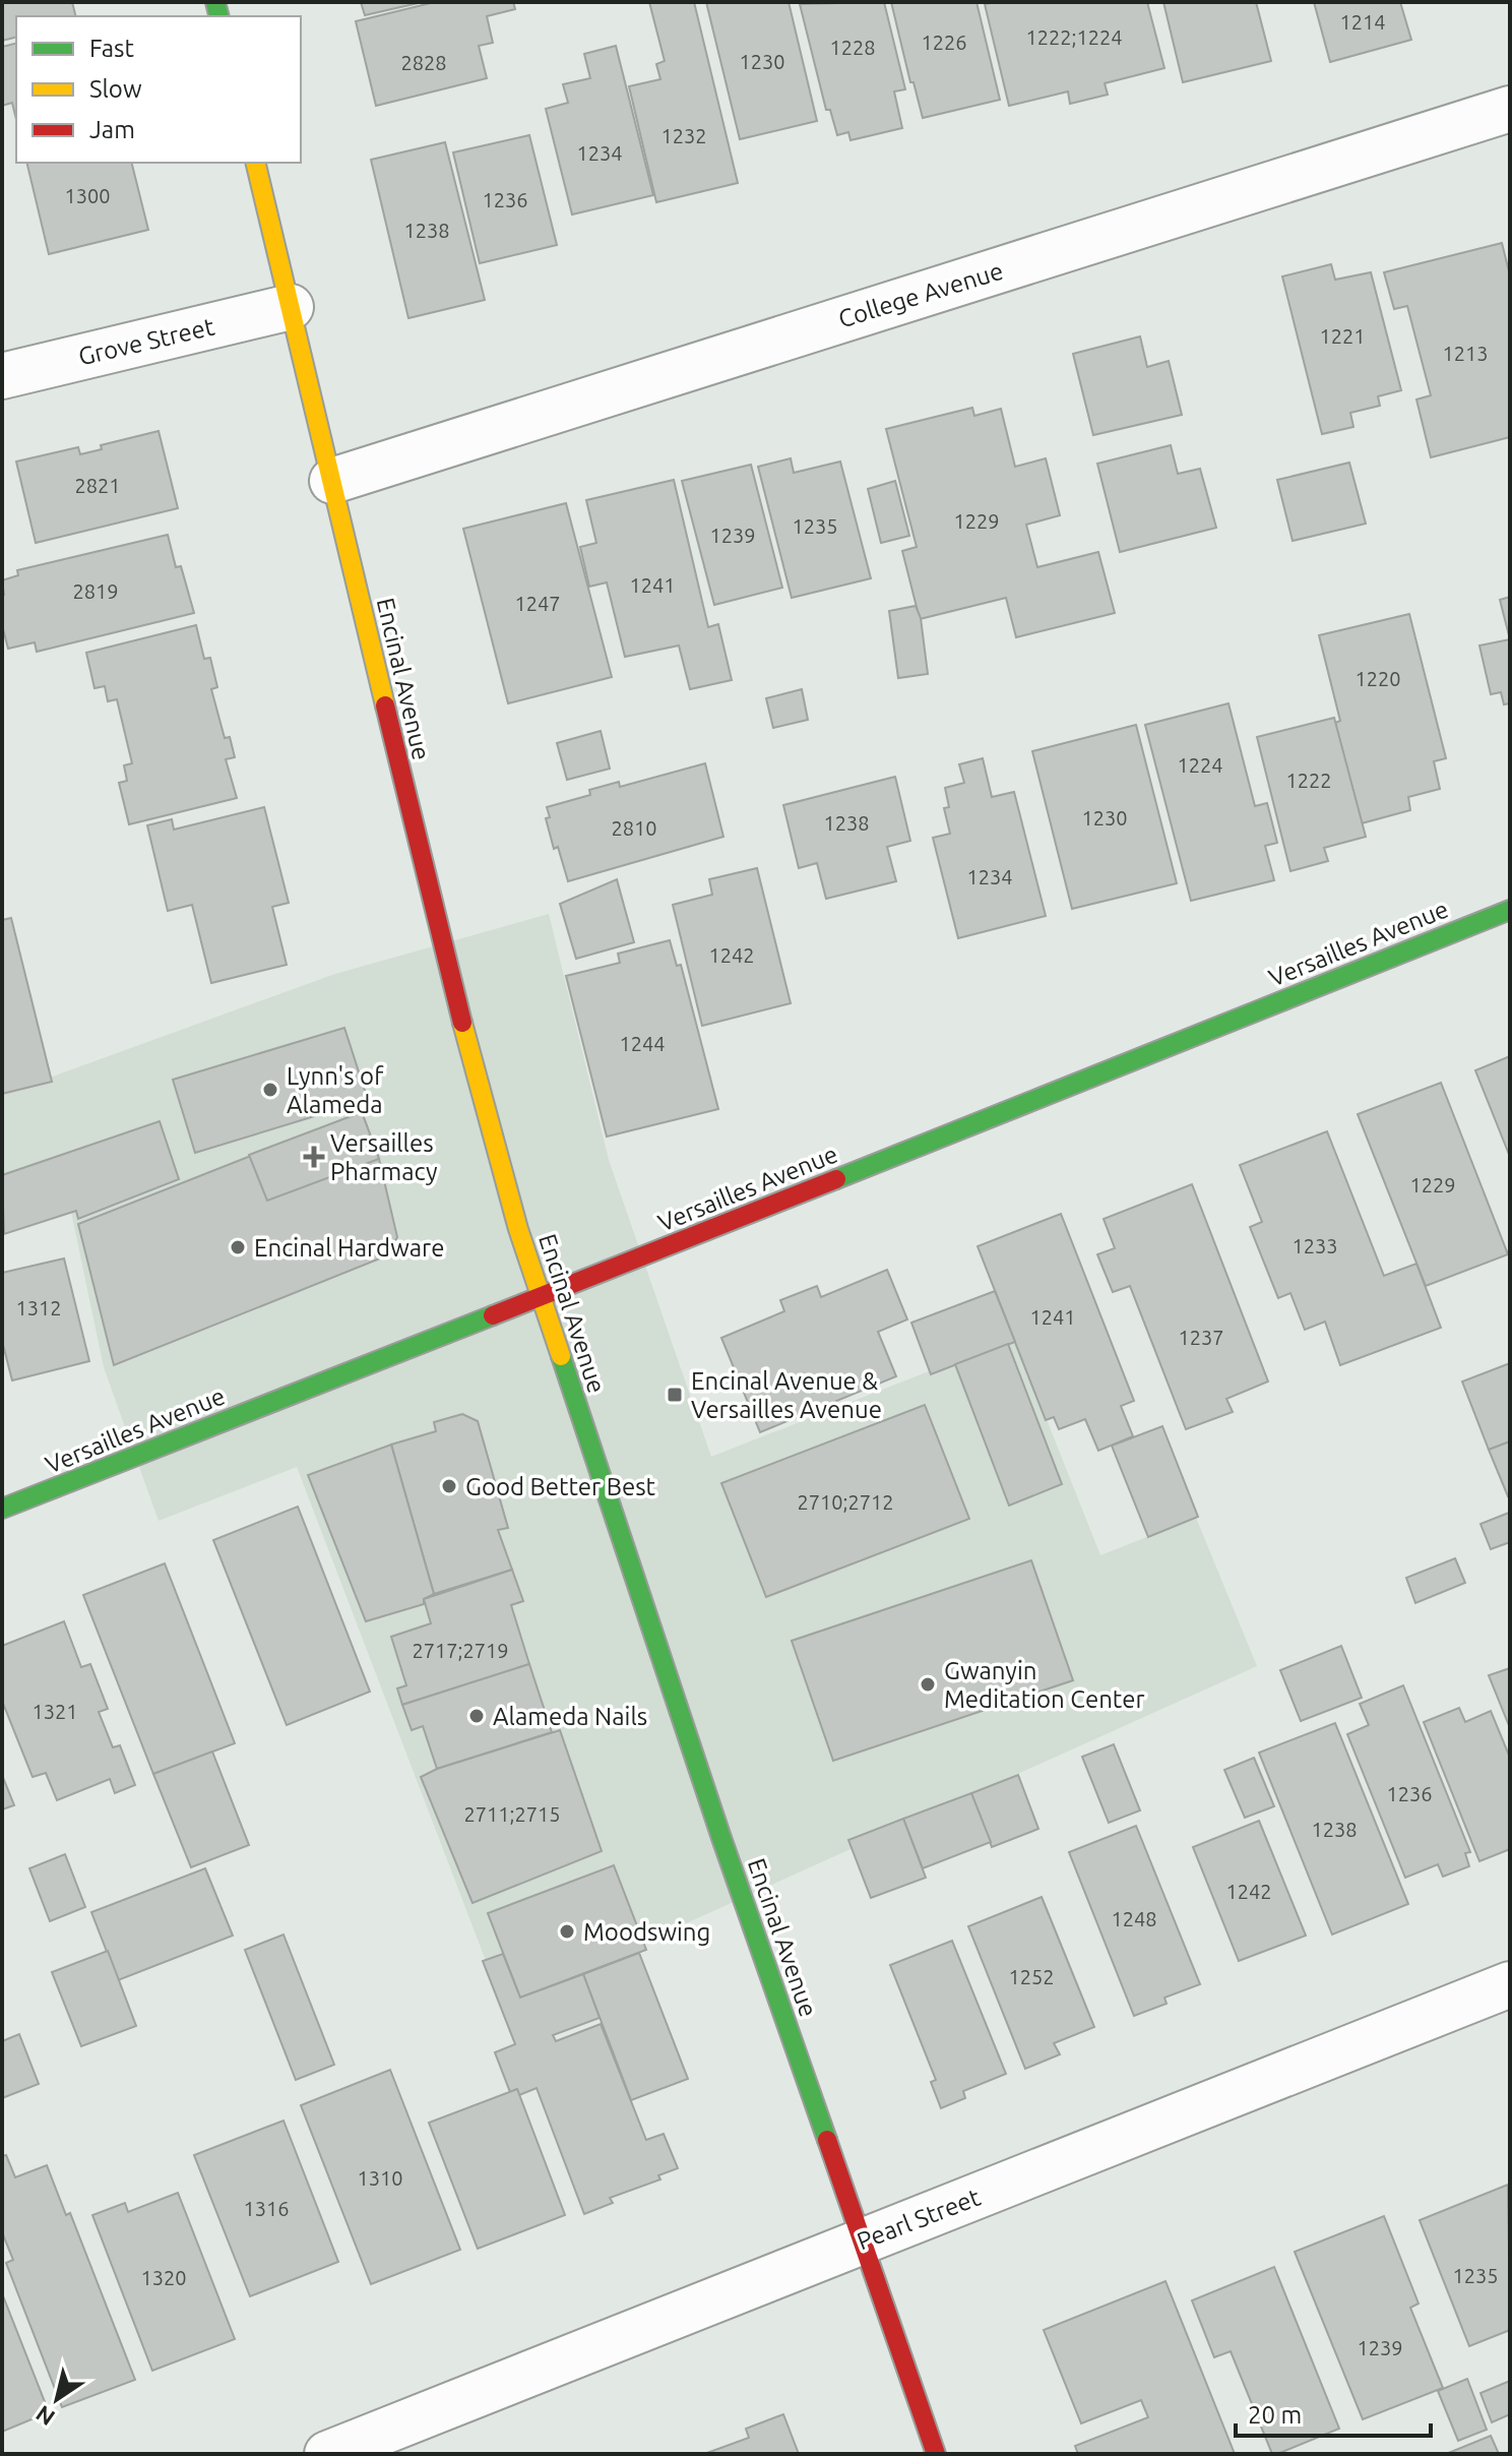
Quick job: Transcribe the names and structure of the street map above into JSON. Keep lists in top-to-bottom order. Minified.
{"streets":{"main road":["Encinal Avenue","Versailles Avenue"],"street":["College Avenue","Grove Street","Pearl Street"]},"crossings":[["College Avenue","Encinal Avenue"],["Grove Street","Encinal Avenue"],["Encinal Avenue","Versailles Avenue"],["Encinal Avenue","Pearl Street"]],"places":{"other":["Lynn's of Alameda","Encinal Hardware","Good Better Best","Gwanyin Meditation Center","Alameda Nails","Moodswing"],"health":["Versailles Pharmacy"],"transit":["Encinal Avenue & Versailles Avenue"]},"house_numbers":["1214","1222;1224","1226","1228","1230","2828","1232","1234","1300","1236","1238","1221","1213","2821","1229","1235","1239","1241","2819","1247","1220","1224","1222","1230","1238","2810","1234","1242","1244","1229","1233","1312","1241","1237","2710;2712","2717;2719","1321","1236","2711;2715","1238","1242","1248","1252","1310","1316","1235","1320","1239"],"legend":["Fast","Slow","Jam"],"scale_bar":"20 m","north":"bottom left"}
